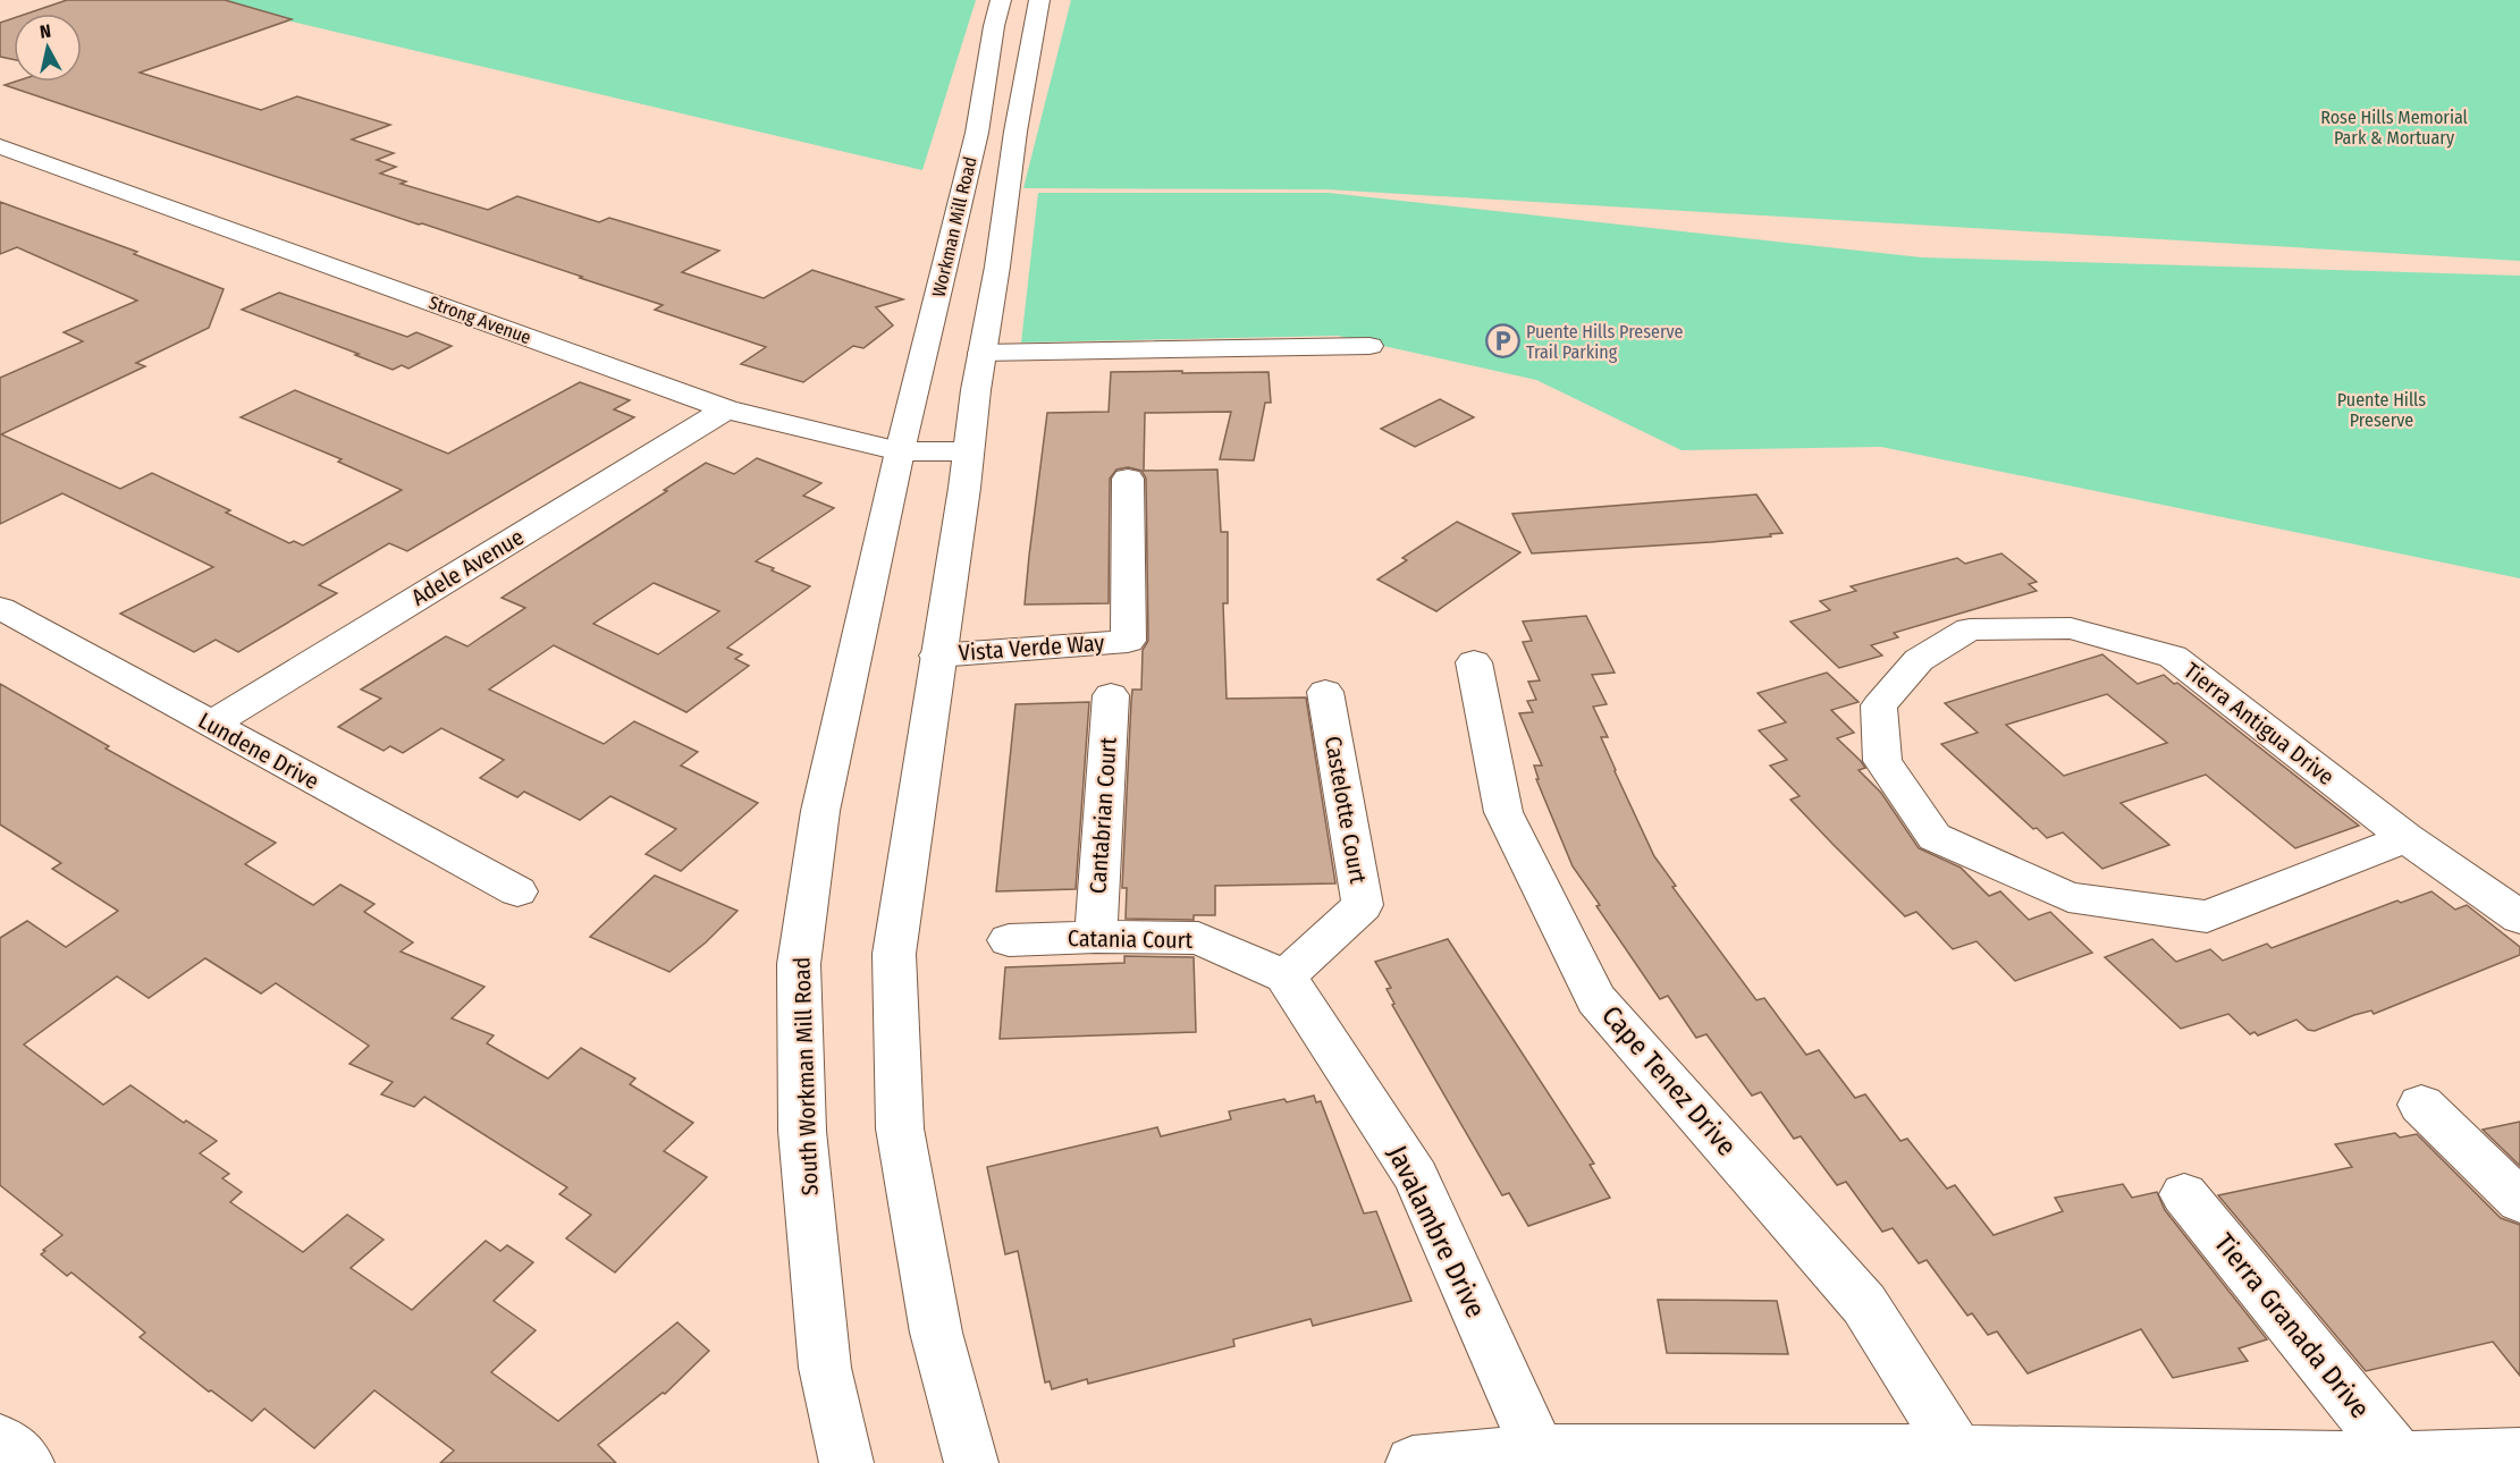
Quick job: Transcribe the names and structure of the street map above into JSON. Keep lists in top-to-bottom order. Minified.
{"streets":{"street":["Workman Mill Road","Strong Avenue","Adele Avenue","Vista Verde Way","Tierra Antigua Drive","Lundene Drive","Castelotte Court","Cantabrian Court","Catania Court","South Workman Mill Road","Cape Tenez Drive","Javalambre Drive","Tierra Granada Drive"]},"crossings":[["Workman Mill Road","Strong Avenue"],["Workman Mill Road","South Workman Mill Road"],["Strong Avenue","Adele Avenue"],["Strong Avenue","South Workman Mill Road"],["Adele Avenue","Lundene Drive"],["Castelotte Court","Catania Court"],["Castelotte Court","Javalambre Drive"],["Cantabrian Court","Catania Court"],["Catania Court","Javalambre Drive"]],"parks":["Rose Hills Memorial Park & Mortuary","Puente Hills Preserve"],"places":{"parking":["Puente Hills Preserve Trail Parking"]},"north":"top"}
